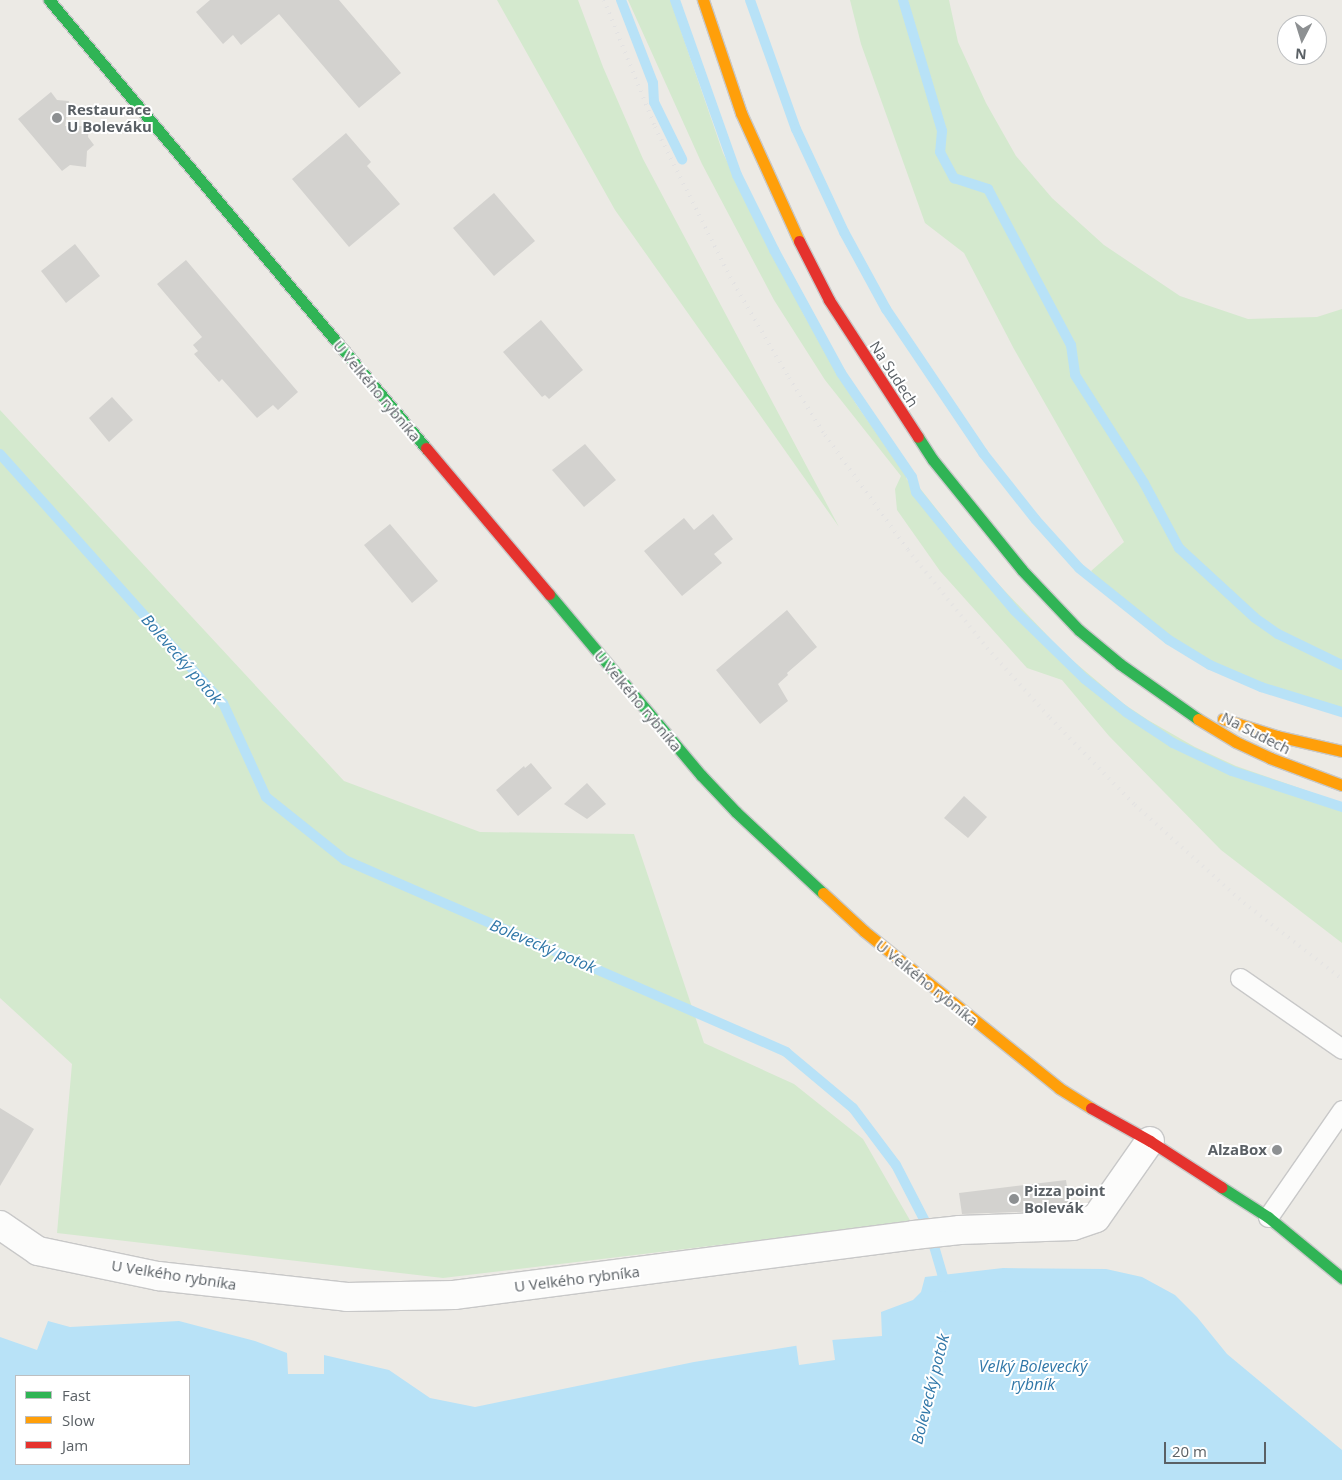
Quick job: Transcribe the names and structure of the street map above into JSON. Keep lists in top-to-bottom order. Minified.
{"streets":{"street":["Na Sudech","U Velkého rybníka"]},"water":["Bolevecký potok","Velký Bolevecký rybník"],"places":["Restaurace U Boleváku","AlzaBox","Pizza point Bolevák"],"legend":["Fast","Slow","Jam"],"scale_bar":"20 m","north":"bottom"}
